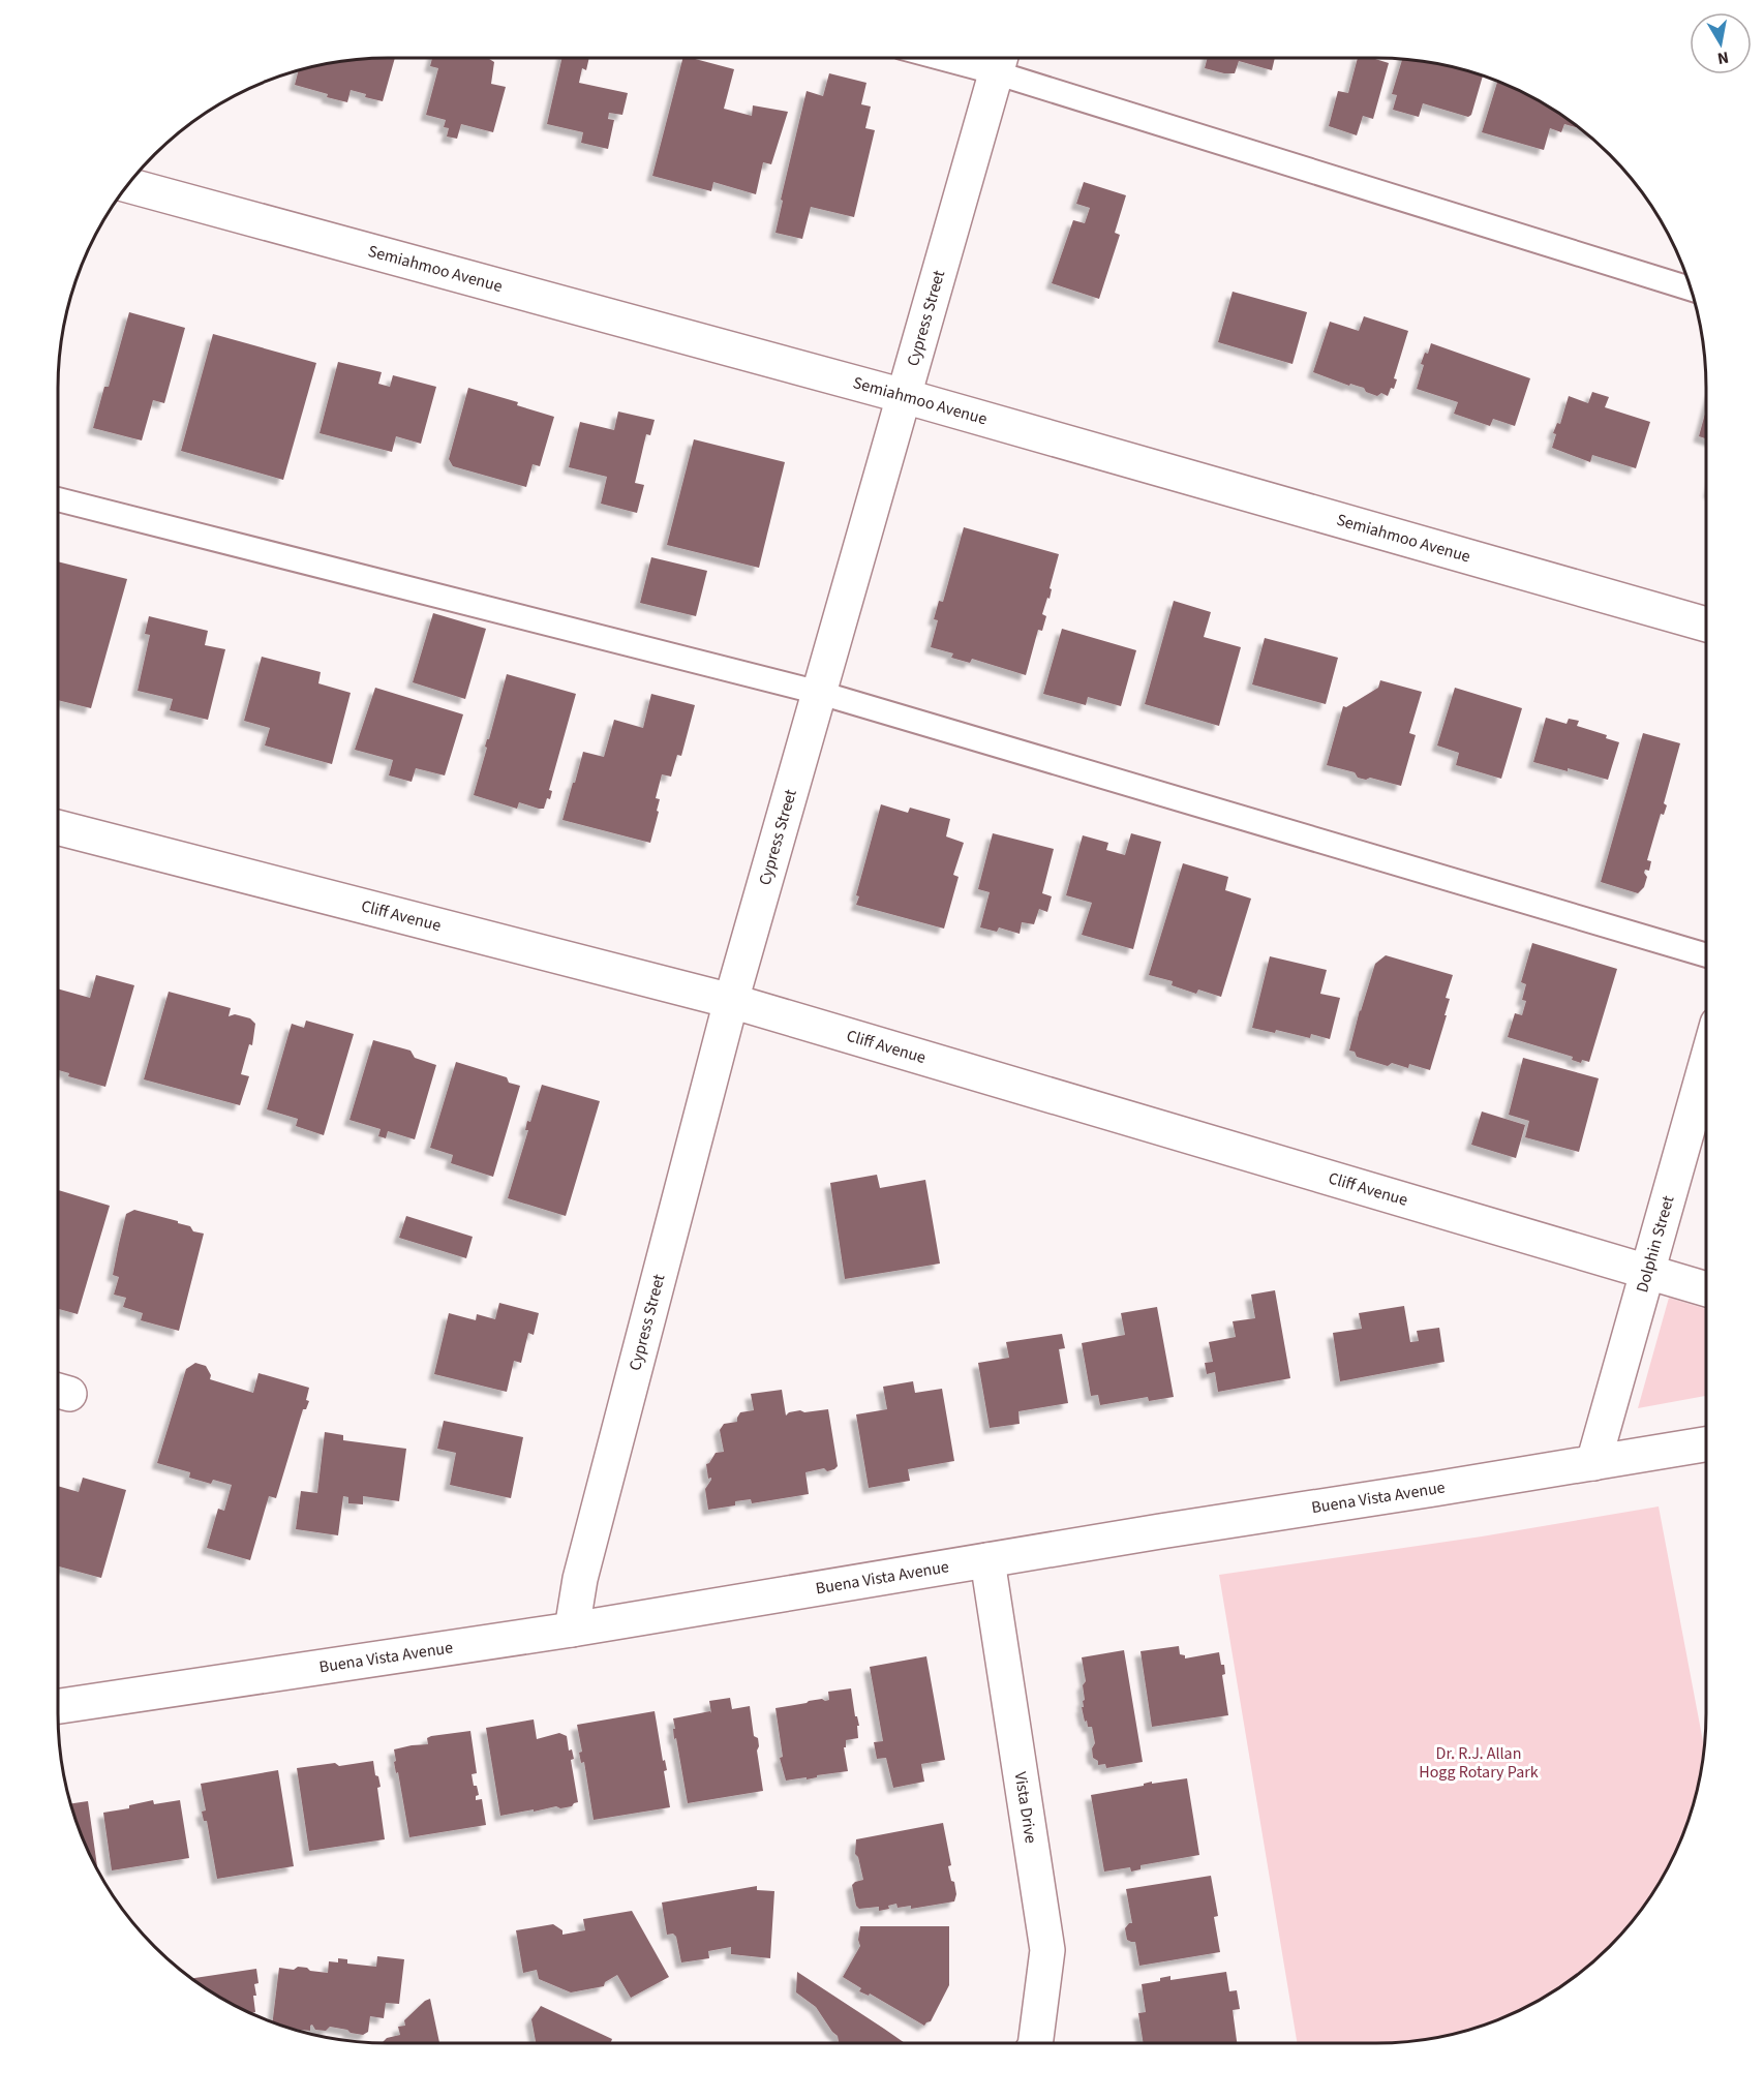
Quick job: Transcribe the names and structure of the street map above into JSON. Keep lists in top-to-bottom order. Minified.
{"streets":{"street":["Semiahmoo Avenue","Cypress Street","Cliff Avenue","Dolphin Street","Buena Vista Avenue","Vista Drive"]},"crossings":[["Semiahmoo Avenue","Cypress Street"],["Cypress Street","Cliff Avenue"],["Cypress Street","Buena Vista Avenue"],["Cliff Avenue","Dolphin Street"],["Dolphin Street","Buena Vista Avenue"],["Buena Vista Avenue","Vista Drive"]],"parks":["Dr. R.J. Allan Hogg Rotary Park"],"north":"bottom"}
